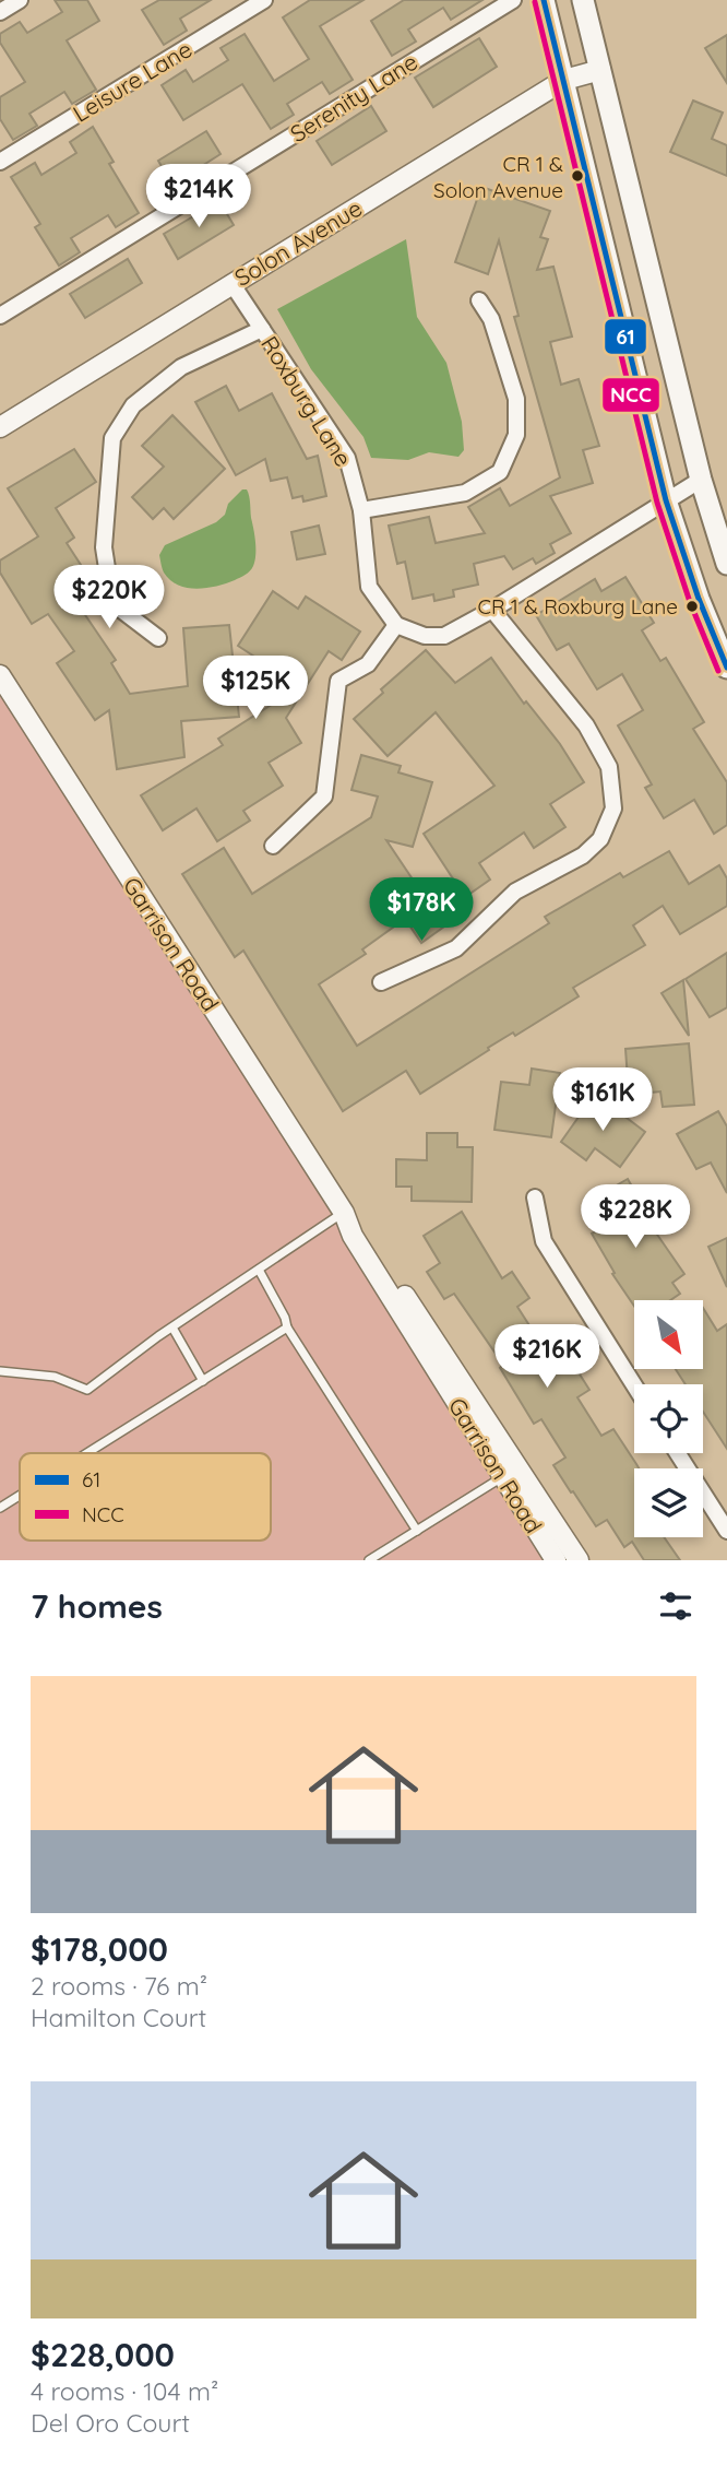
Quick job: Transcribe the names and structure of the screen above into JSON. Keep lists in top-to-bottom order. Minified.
{"streets":{"street":["Leisure Lane","Serenity Lane","Solon Avenue","Roxburg Lane","Garrison Road"]},"crossings":[["Solon Avenue","Roxburg Lane"]],"places":["CR 1 & Solon Avenue","CR 1 & Roxburg Lane"],"lines":["transit line 61","transit line NCC"],"legend":["61","NCC"],"north":"bottom right","page":{"price":["$214K","$220K","$125K","$178K","$161K","$228K","$216K"],"heading":"7 homes","list":[{"name":"$178,000","note":"2 rooms · 76 m² · Hamilton Court"},{"name":"$228,000","note":"4 rooms · 104 m² · Del Oro Court"}]}}
